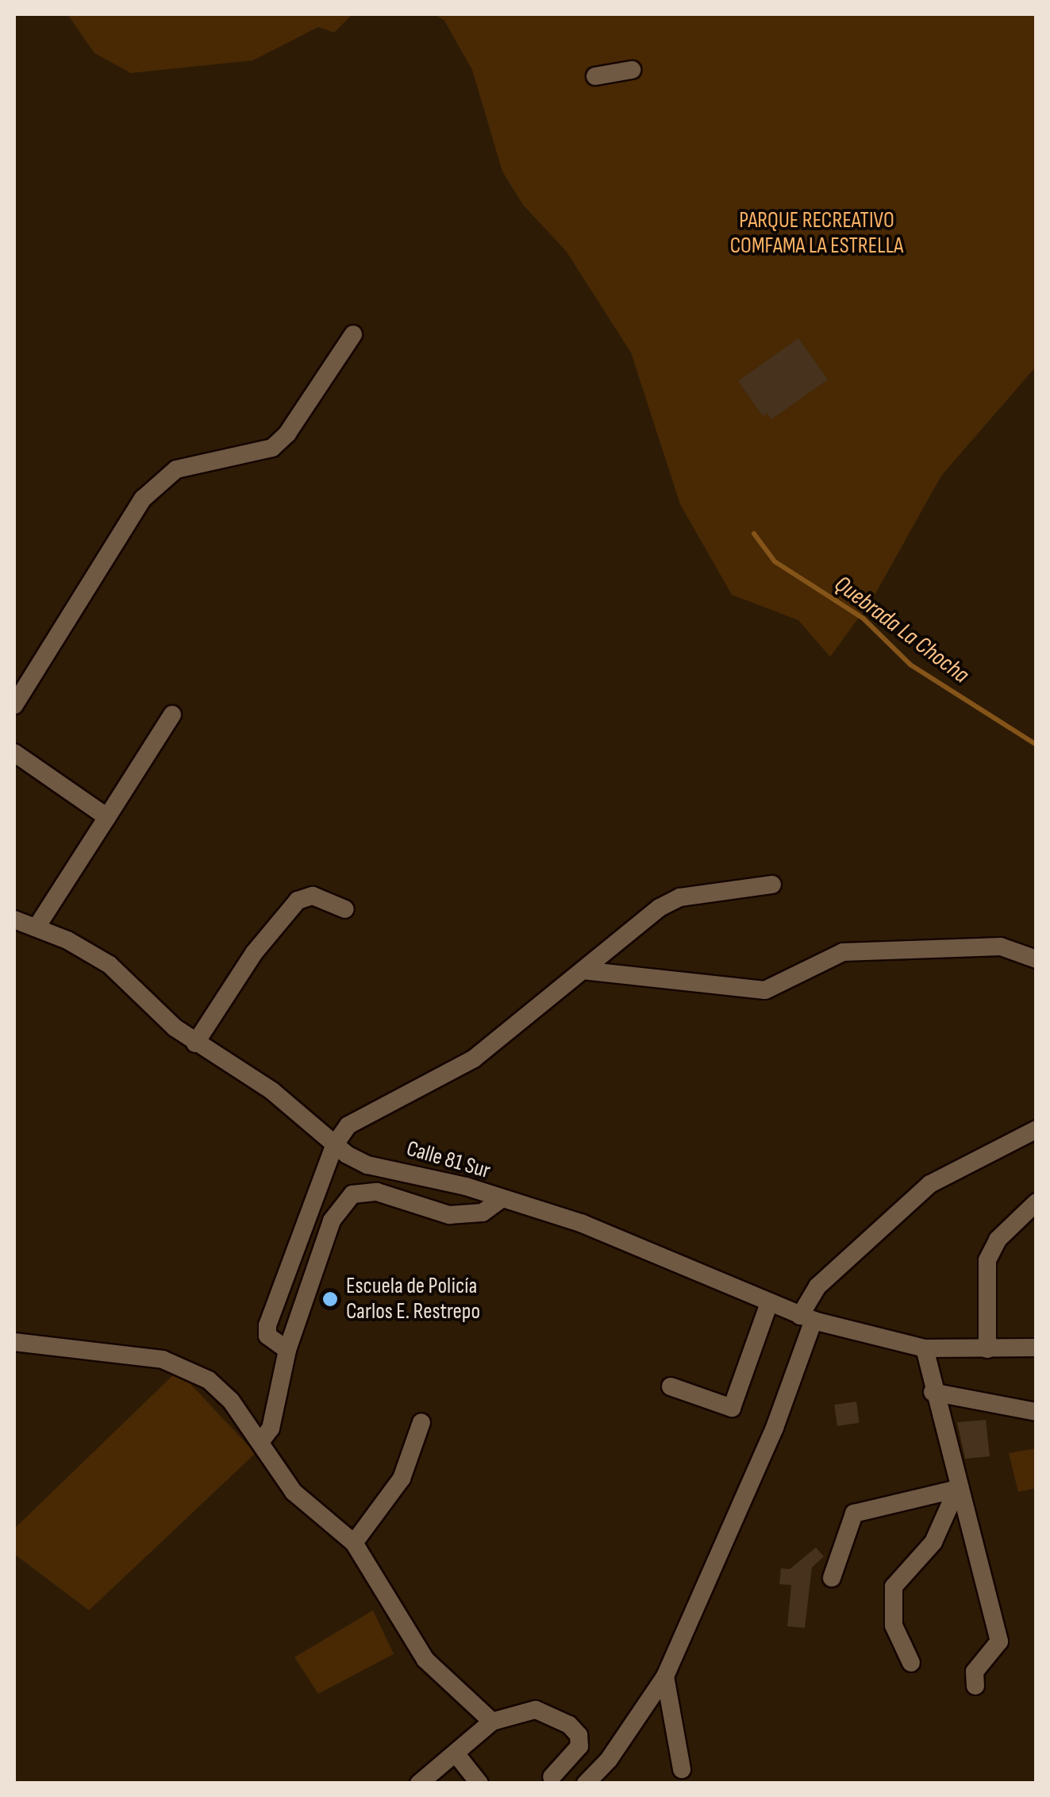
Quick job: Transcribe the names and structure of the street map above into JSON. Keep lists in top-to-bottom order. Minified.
{"streets":{"street":["Calle 81 Sur"]},"water":["Quebrada La Chocha"],"parks":["PARQUE RECREATIVO COMFAMA LA ESTRELLA"],"places":["Escuela de Policía Carlos E. Restrepo"]}
